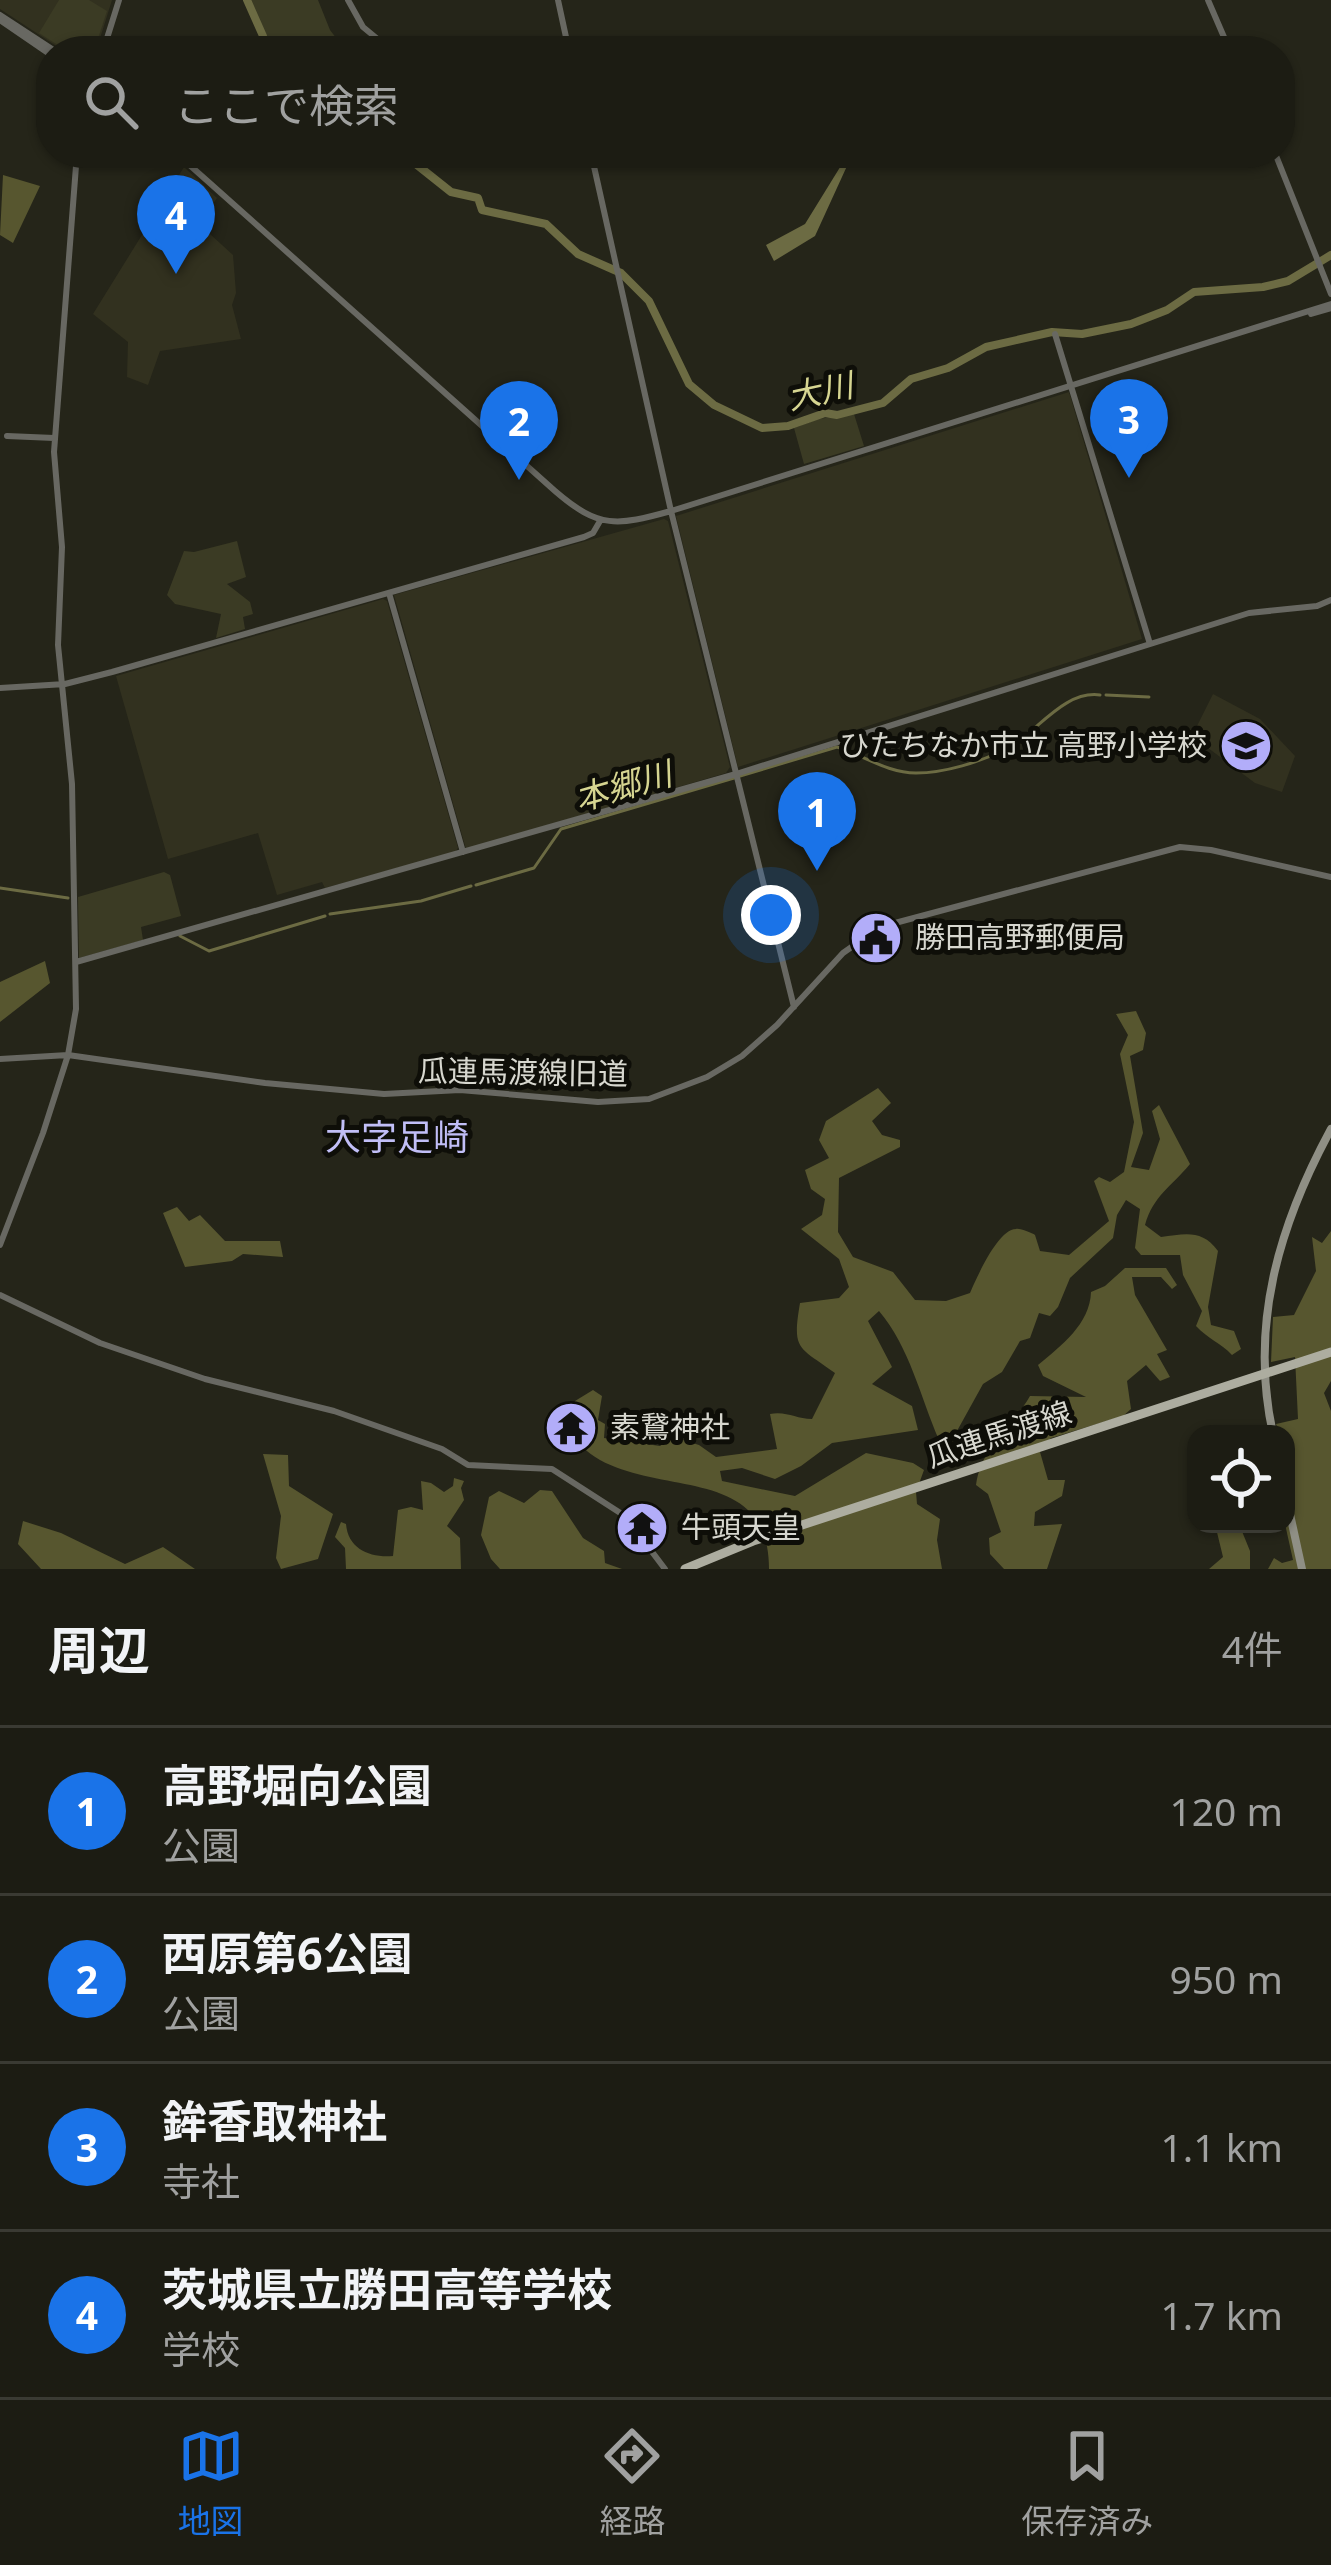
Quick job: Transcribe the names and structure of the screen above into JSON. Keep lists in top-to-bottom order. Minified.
{"streets":{"main road":["瓜連馬渡線"],"street":["瓜連馬渡線旧道"]},"districts":["大字足崎"],"water":["大川","本郷川"],"places":{"school or university":["ひたちなか市立 高野小学校"],"public building":["勝田高野郵便局"],"temple":["素鵞神社","牛頭天皇"]},"page":{"search":"ここで検索","pins":["4","3","2","1"],"heading":["周辺","4件"],"list":[{"mark":"1","name":"高野堀向公園","note":"公園","value":"120 m"},{"mark":"2","name":"西原第6公園","note":"公園","value":"950 m"},{"mark":"3","name":"鉾香取神社","note":"寺社","value":"1.1 km"},{"mark":"4","name":"茨城県立勝田高等学校","note":"学校","value":"1.7 km"}],"nav":["地図","経路","保存済み"]}}
